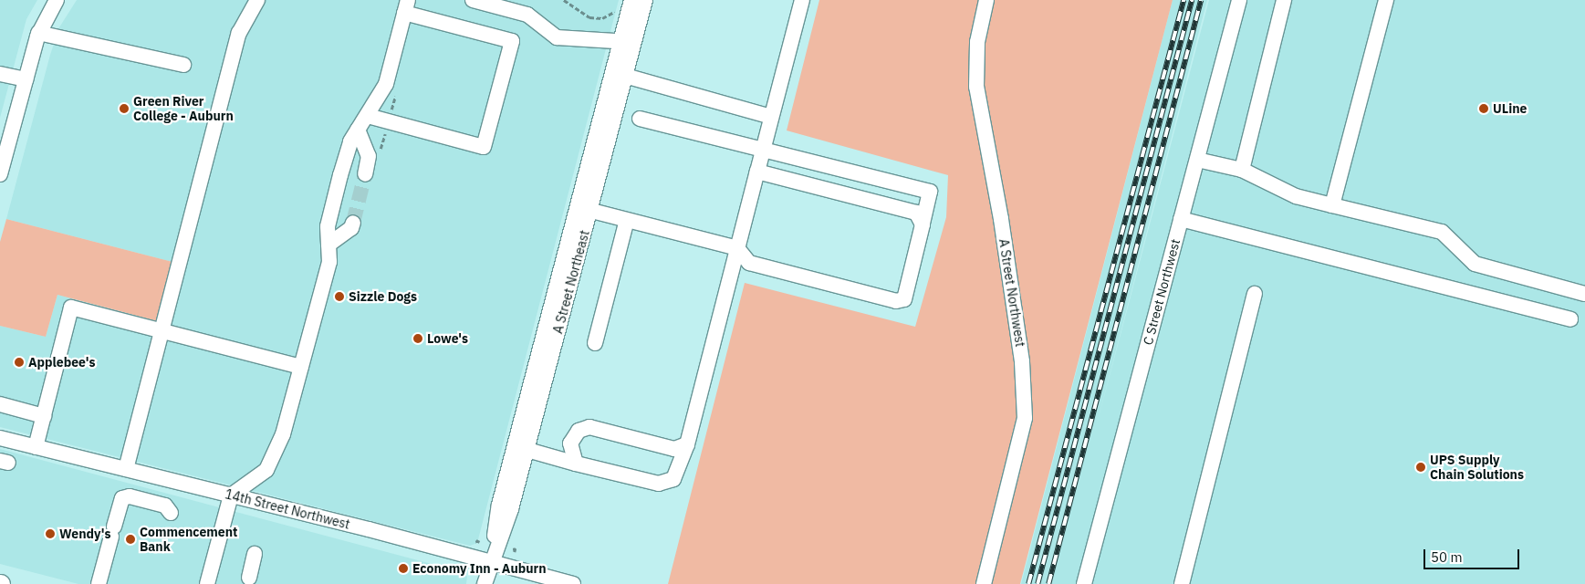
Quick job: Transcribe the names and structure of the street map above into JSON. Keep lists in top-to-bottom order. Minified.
{"streets":{"street":["A Street Northeast","C Street Northwest","A Street Northwest","14th Street Northwest"]},"crossings":[["A Street Northeast","14th Street Northwest"]],"places":["Green River College - Auburn","ULine","Sizzle Dogs","Lowe's","Applebee's","UPS Supply Chain Solutions","Wendy's","Commencement Bank","Economy Inn - Auburn"],"scale_bar":"50 m"}
